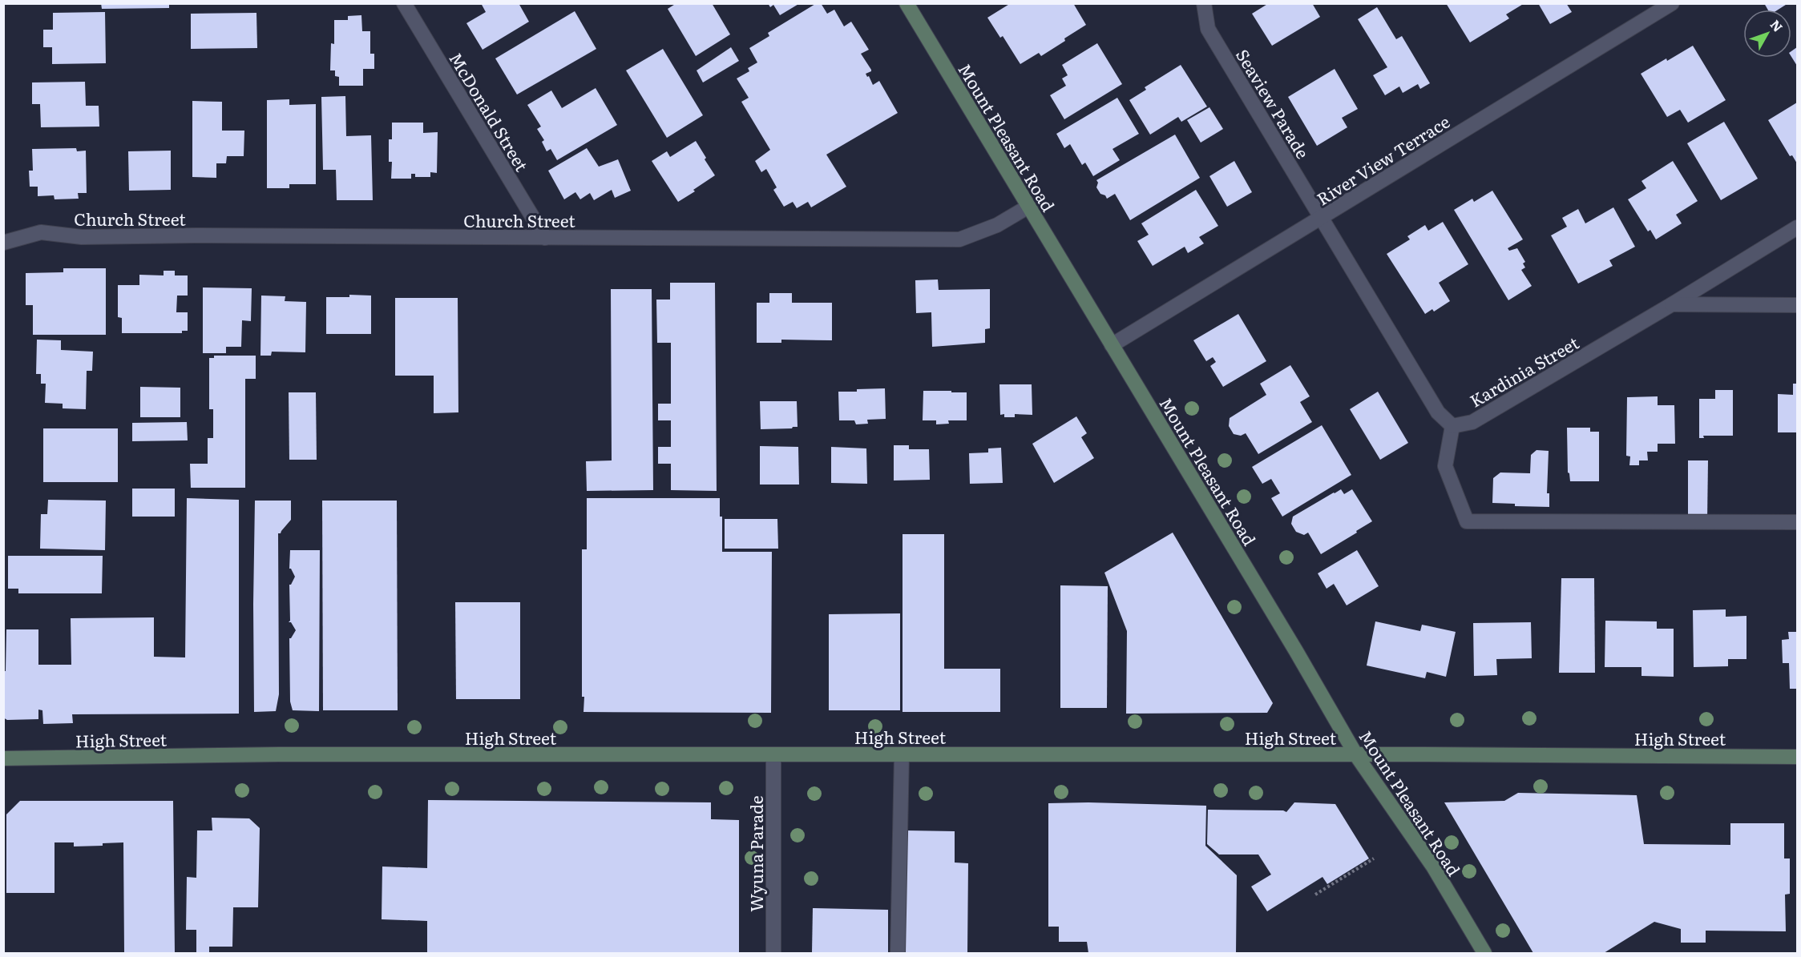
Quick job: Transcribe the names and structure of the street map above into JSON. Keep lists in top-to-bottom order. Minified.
{"streets":{"street":["Seaview Parade","McDonald Street","Mount Pleasant Road","River View Terrace","Church Street","Kardinia Street","High Street","Wyuna Parade"]},"crossings":[["Seaview Parade","River View Terrace"],["McDonald Street","Church Street"],["Mount Pleasant Road","River View Terrace"],["Mount Pleasant Road","Church Street"],["Mount Pleasant Road","High Street"],["High Street","Wyuna Parade"]],"north":"top right"}
